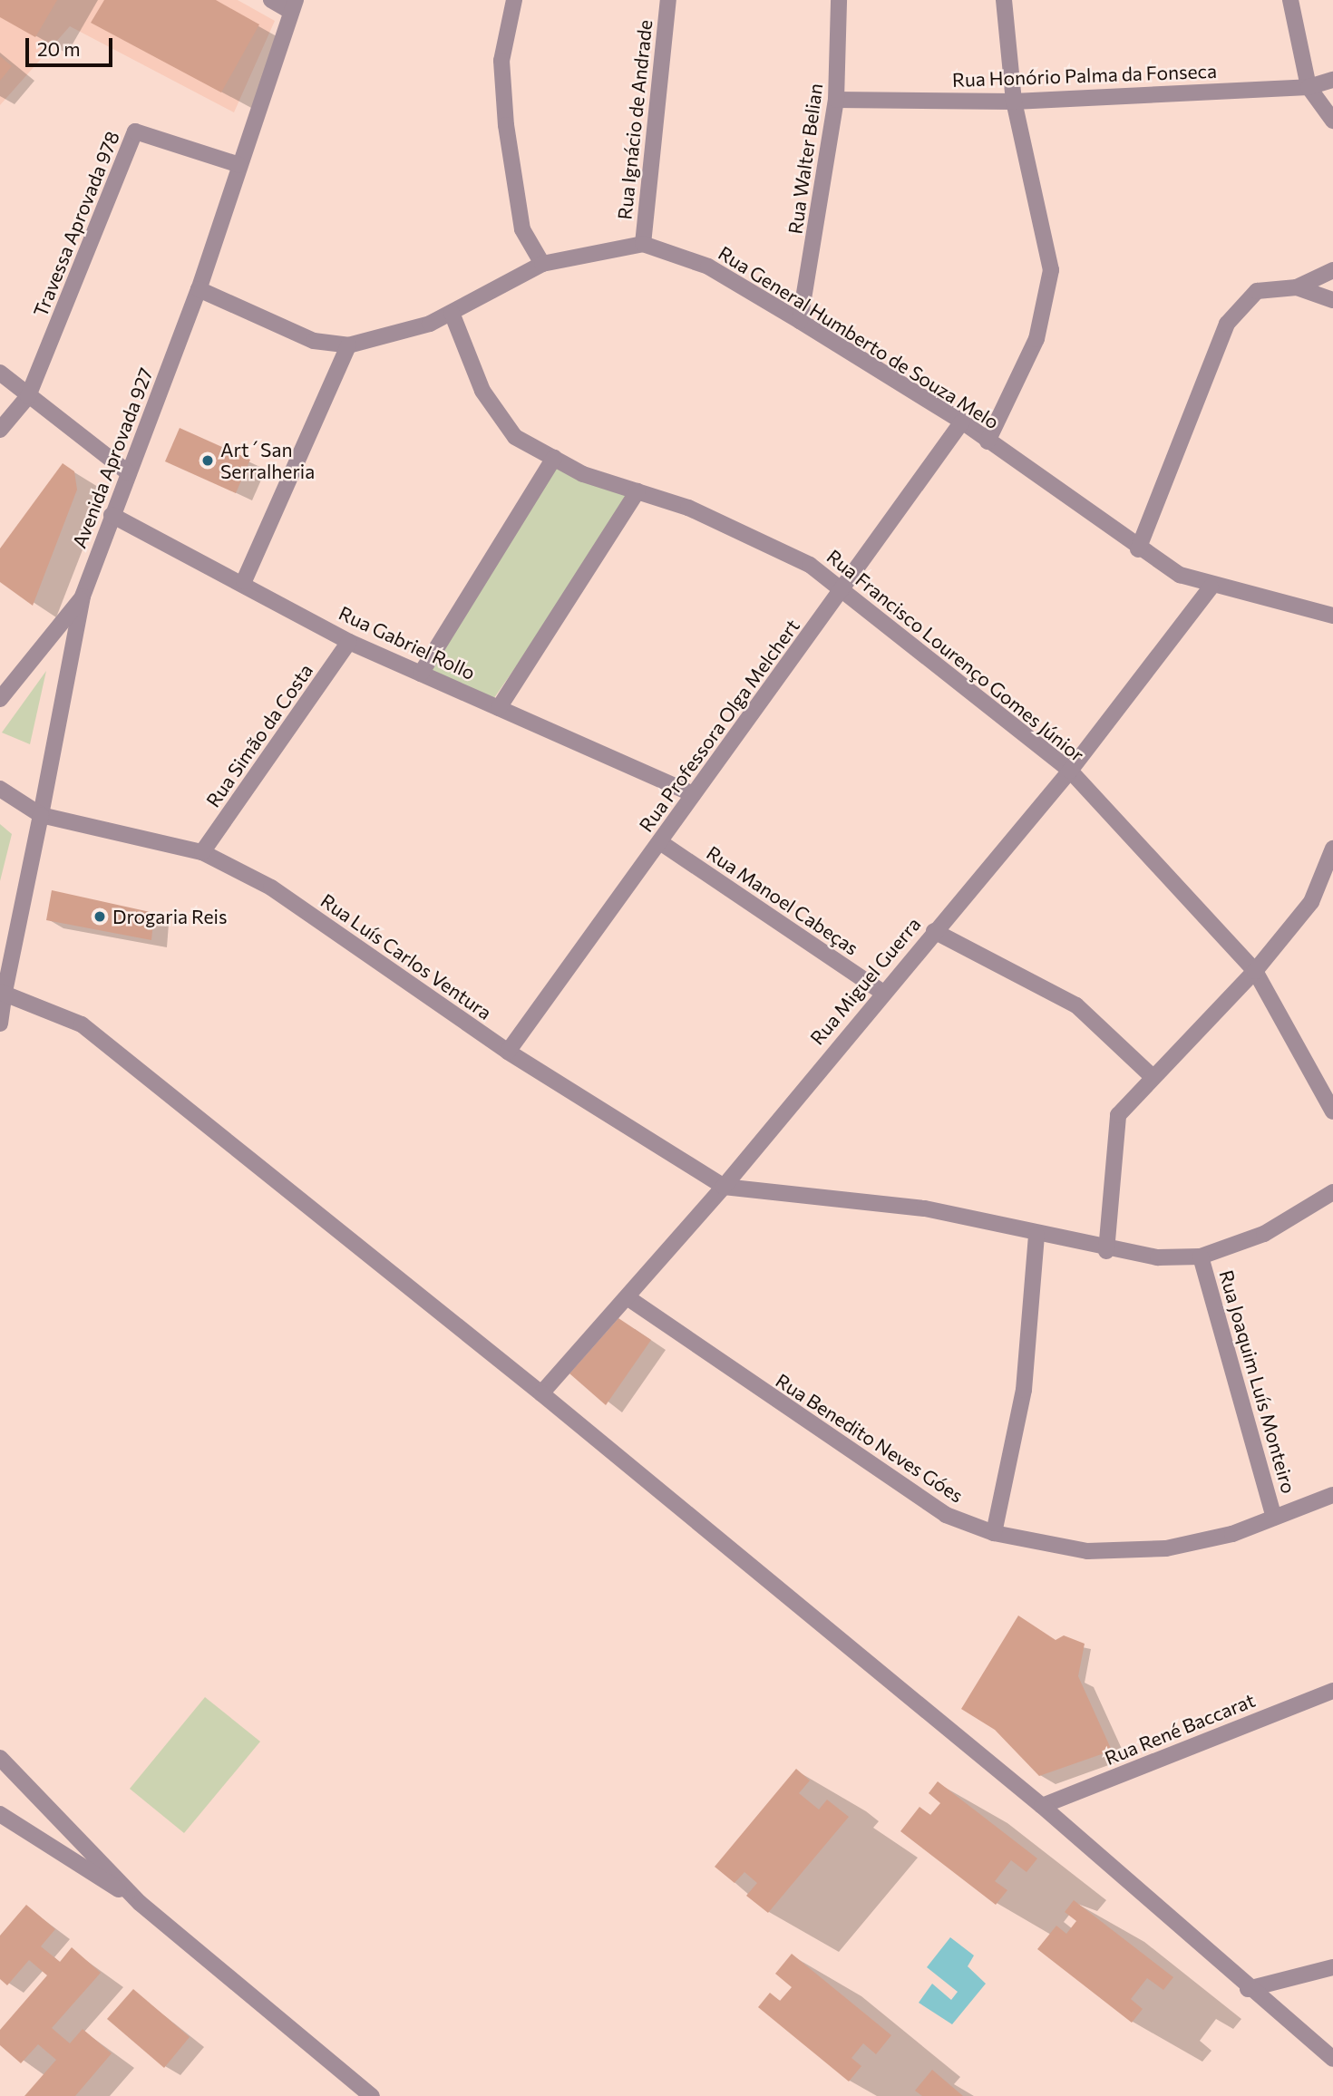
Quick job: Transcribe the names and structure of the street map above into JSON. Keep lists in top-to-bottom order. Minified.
{"streets":{"street":["Rua Honório Palma da Fonseca","Rua Ignácio de Andrade","Rua Walter Belian","Travessa Aprovada 978","Rua General Humberto de Souza Melo","Avenida Aprovada 927","Rua Gabriel Rollo","Rua Francisco Lourenço Gomes Júnior","Rua Professora Olga Melchert","Rua Simão da Costa","Rua Manoel Cabeças","Rua Luís Carlos Ventura","Rua Miguel Guerra","Rua Joaquim Luís Monteiro","Rua Benedito Neves Góes","Rua René Baccarat"]},"crossings":[["Rua Honório Palma da Fonseca","Rua Walter Belian"],["Rua Ignácio de Andrade","Rua General Humberto de Souza Melo"],["Rua Walter Belian","Rua General Humberto de Souza Melo"],["Travessa Aprovada 978","Avenida Aprovada 927"],["Rua General Humberto de Souza Melo","Rua Professora Olga Melchert"],["Rua General Humberto de Souza Melo","Rua Miguel Guerra"],["Avenida Aprovada 927","Rua Gabriel Rollo"],["Avenida Aprovada 927","Rua Luís Carlos Ventura"],["Rua Gabriel Rollo","Rua Professora Olga Melchert"],["Rua Gabriel Rollo","Rua Simão da Costa"],["Rua Francisco Lourenço Gomes Júnior","Rua Professora Olga Melchert"],["Rua Francisco Lourenço Gomes Júnior","Rua Miguel Guerra"],["Rua Professora Olga Melchert","Rua Manoel Cabeças"],["Rua Professora Olga Melchert","Rua Luís Carlos Ventura"],["Rua Simão da Costa","Rua Luís Carlos Ventura"],["Rua Manoel Cabeças","Rua Miguel Guerra"],["Rua Luís Carlos Ventura","Rua Miguel Guerra"],["Rua Miguel Guerra","Rua Benedito Neves Góes"],["Rua Joaquim Luís Monteiro","Rua Benedito Neves Góes"]],"places":["Art´San Serralheria","Drogaria Reis"],"scale_bar":"20 m"}
